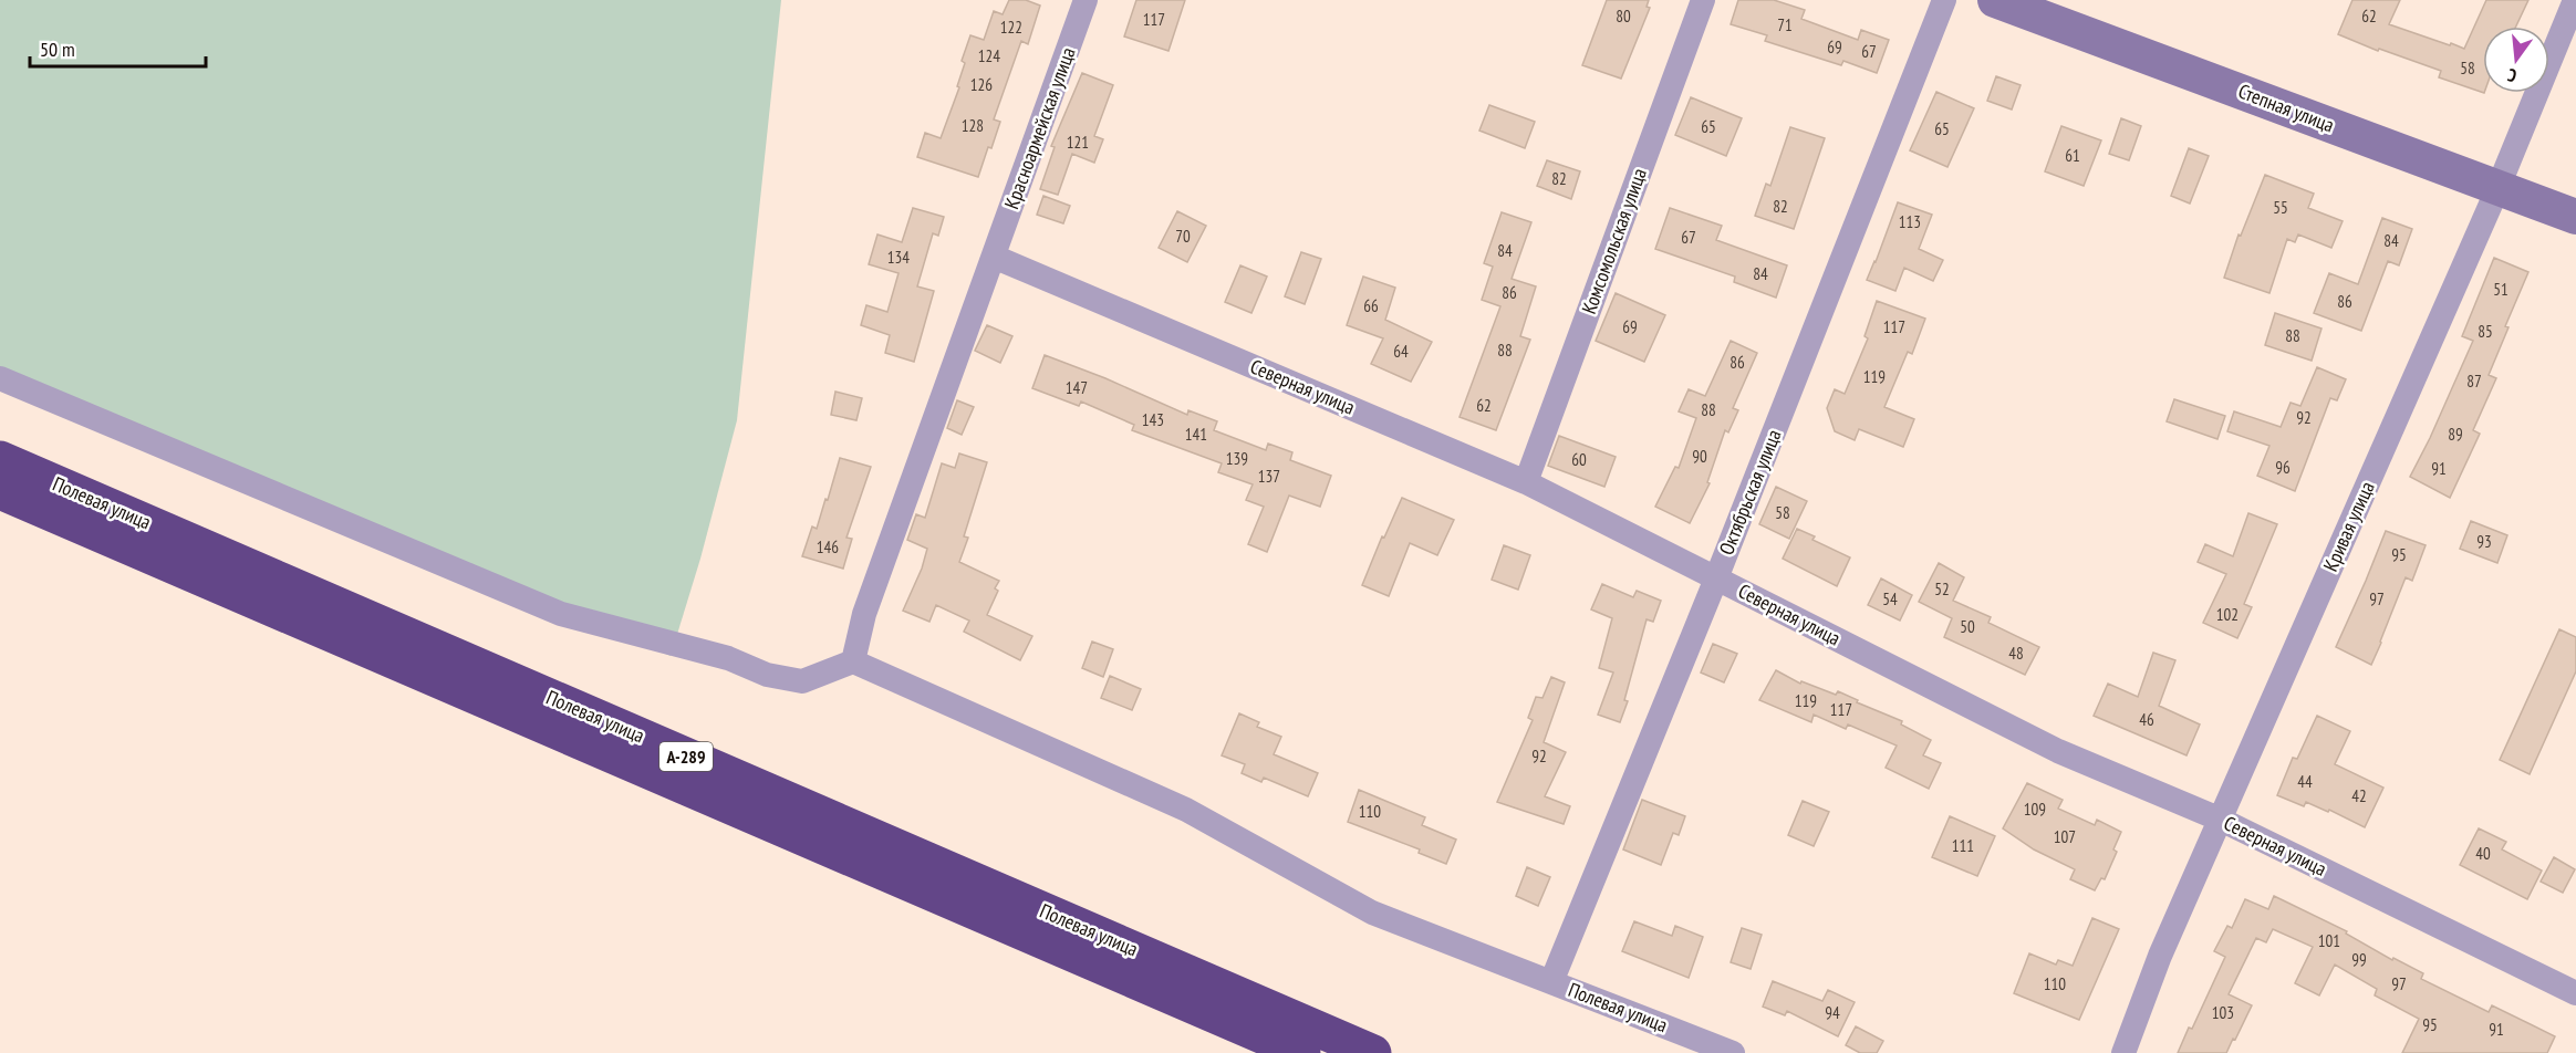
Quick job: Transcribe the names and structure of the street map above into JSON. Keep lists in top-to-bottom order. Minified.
{"streets":{"highway":["Полевая улица","А-289"],"main road":["Степная улица"],"street":["Красноармейская улица","Комсомольская улица","Северная улица","Октябрьская улица","Кривая улица"]},"crossings":[["Степная улица","Кривая улица"],["Красноармейская улица","Северная улица"],["Красноармейская улица","Полевая улица"],["Комсомольская улица","Северная улица"],["Северная улица","Октябрьская улица"],["Северная улица","Кривая улица"],["Октябрьская улица","Полевая улица"]],"house_numbers":["80","62","117","71","122","69","67","124","58","126","128","65","65","121","61","82","82","55","113","70","67","84","84","134","84","51","86","86","66","69","117","85","88","88","64","86","119","87","147","62","88","92","143","141","89","90","139","60","96","91","137","58","93","146","95","52","54","97","102","50","48","119","117","46","92","44","42","109","110","107","111","40","101","99","110","97","94","103","95","91"],"scale_bar":"50 m","north":"bottom"}
